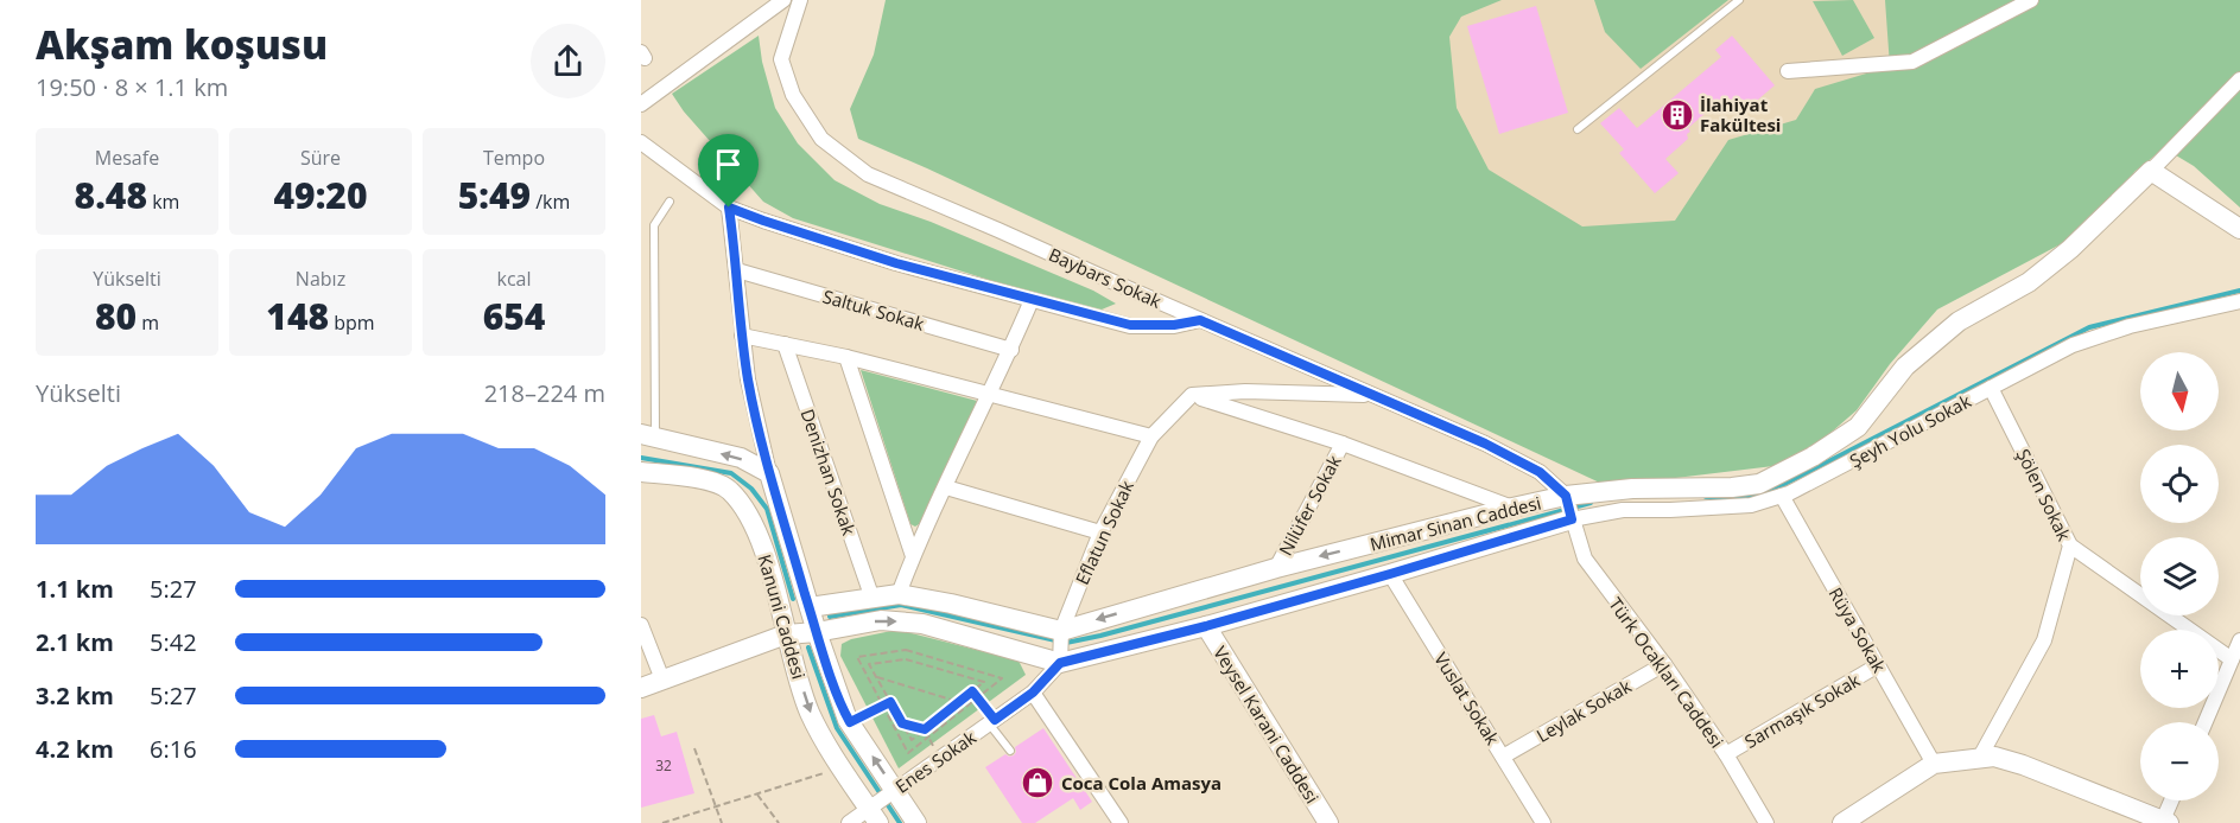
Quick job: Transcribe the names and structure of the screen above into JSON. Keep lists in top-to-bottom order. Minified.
{"streets":{"street":["Baybars Sokak","Saltuk Sokak","Şeyh Yolu Sokak","Denizhan Sokak","Şölen Sokak","Nilüfer Sokak","Mimar Sinan Caddesi","Eflatun Sokak","Kanuni Caddesi","Rüya Sokak","Türk Ocakları Caddesi","Vuslat Sokak","Leylak Sokak","Sarmaşık Sokak","Veysel Karani Caddesi","Enes Sokak"]},"crossings":[["Baybars Sokak","Mimar Sinan Caddesi"],["Baybars Sokak","Türk Ocakları Caddesi"],["Şeyh Yolu Sokak","Şölen Sokak"],["Şeyh Yolu Sokak","Mimar Sinan Caddesi"],["Şeyh Yolu Sokak","Rüya Sokak"],["Şeyh Yolu Sokak","Türk Ocakları Caddesi"],["Nilüfer Sokak","Mimar Sinan Caddesi"],["Mimar Sinan Caddesi","Eflatun Sokak"],["Mimar Sinan Caddesi","Türk Ocakları Caddesi"],["Mimar Sinan Caddesi","Vuslat Sokak"],["Mimar Sinan Caddesi","Veysel Karani Caddesi"],["Mimar Sinan Caddesi","Enes Sokak"],["Kanuni Caddesi","Enes Sokak"],["Rüya Sokak","Sarmaşık Sokak"],["Türk Ocakları Caddesi","Leylak Sokak"],["Türk Ocakları Caddesi","Sarmaşık Sokak"],["Vuslat Sokak","Leylak Sokak"]],"places":{"building":["İlahiyat Fakültesi"],"shop":["Coca Cola Amasya"]},"house_numbers":["32"],"north":"bottom","page":{"heading":["Akşam koşusu","19:50 · 8 × 1.1 km"],"stats":[["Mesafe","8.48 km"],["Süre","49:20"],["Tempo","5:49 /km"],["Yükselti","80 m"],["Nabız","148 bpm"],["kcal","654"]],"map_buttons":["+","−"],"chart":["Yükselti","218–224 m"],"list":[{"name":"1.1 km","note":"5:27"},{"name":"2.1 km","note":"5:42"},{"name":"3.2 km","note":"5:27"},{"name":"4.2 km","note":"6:16"}]}}
